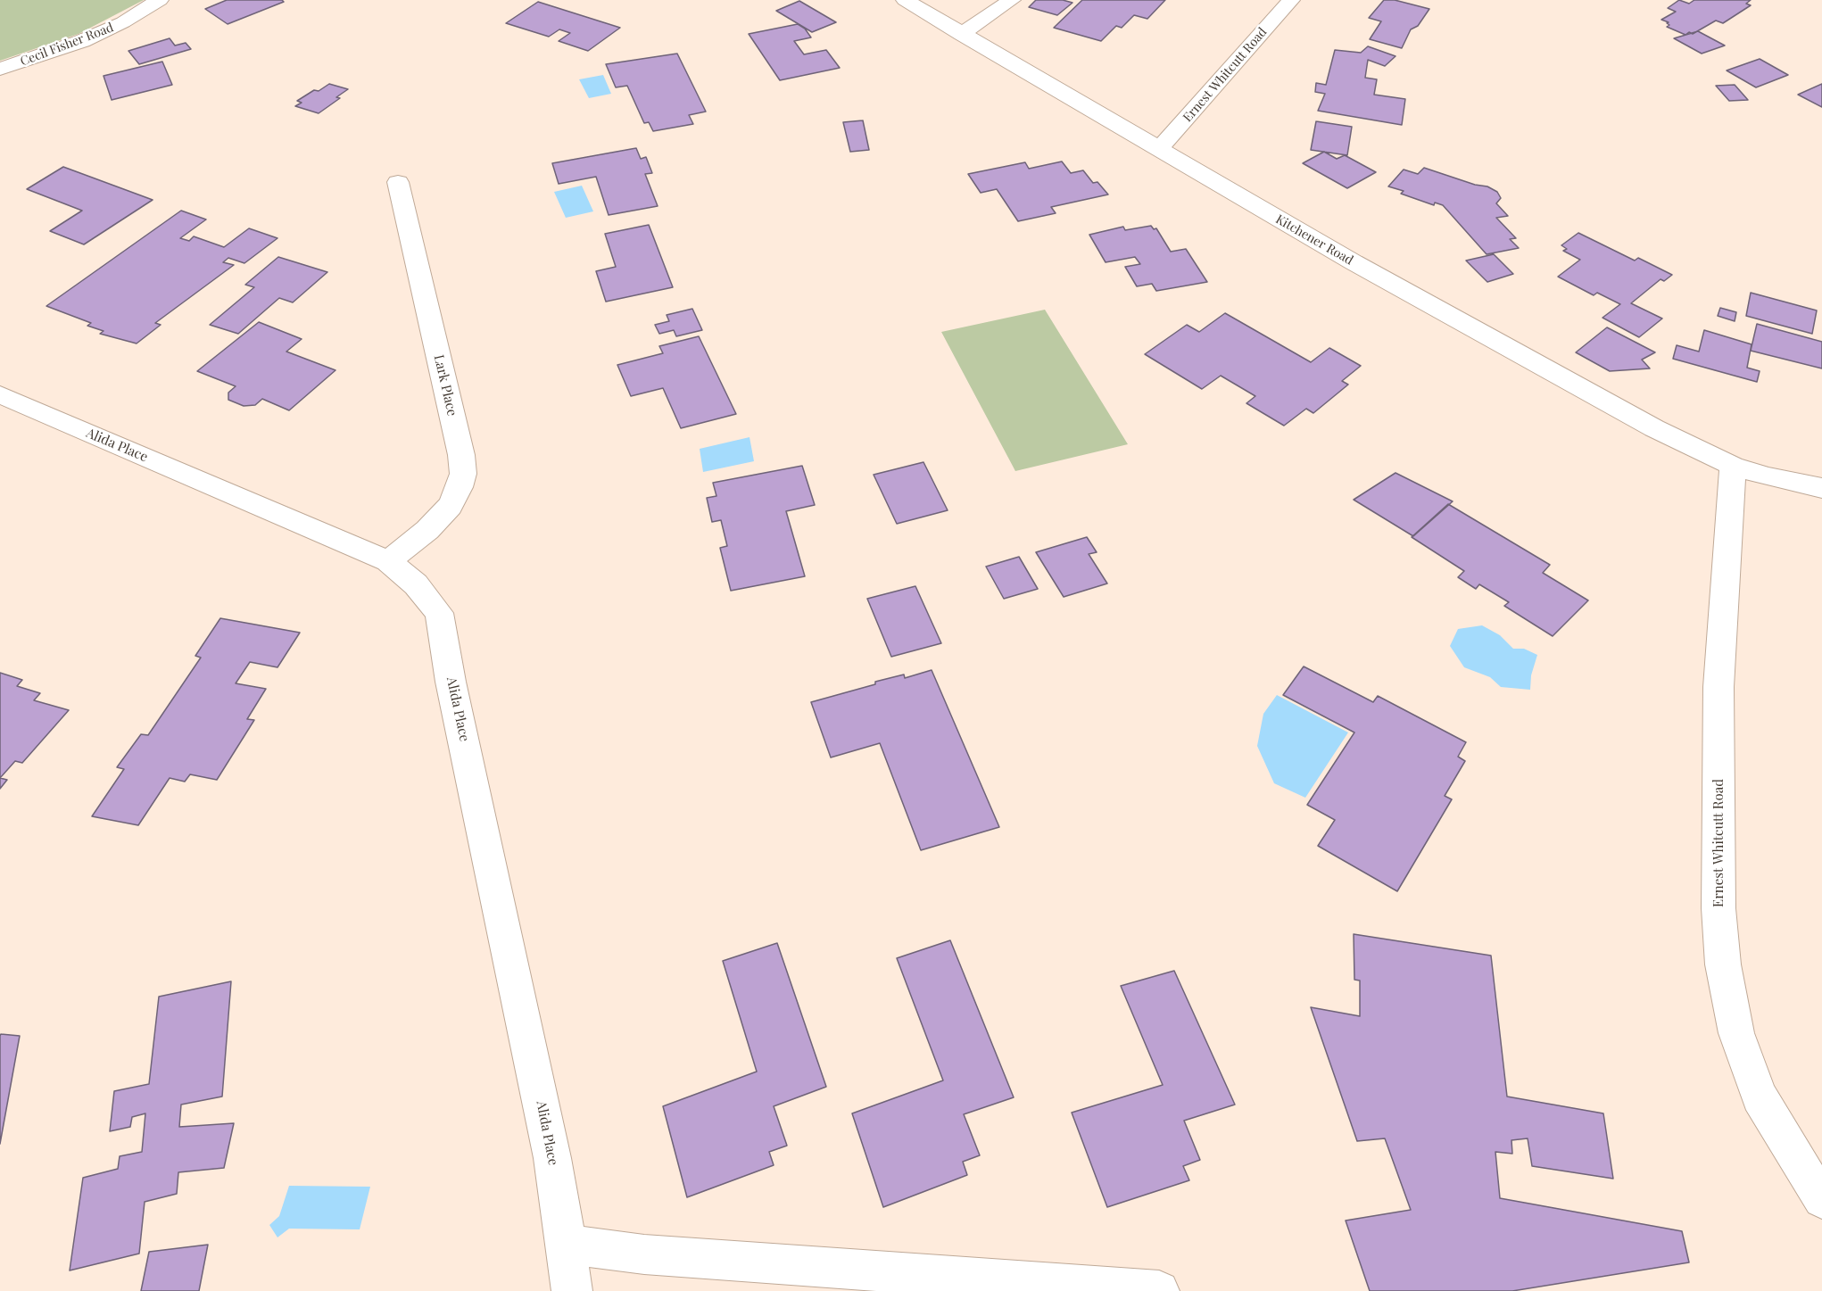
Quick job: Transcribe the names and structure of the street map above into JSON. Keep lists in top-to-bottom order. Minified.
{"streets":{"street":["Cecil Fisher Road","Ernest Whitcutt Road","Kitchener Road","Lark Place","Alida Place"]},"crossings":[["Ernest Whitcutt Road","Kitchener Road"],["Lark Place","Alida Place"]]}
